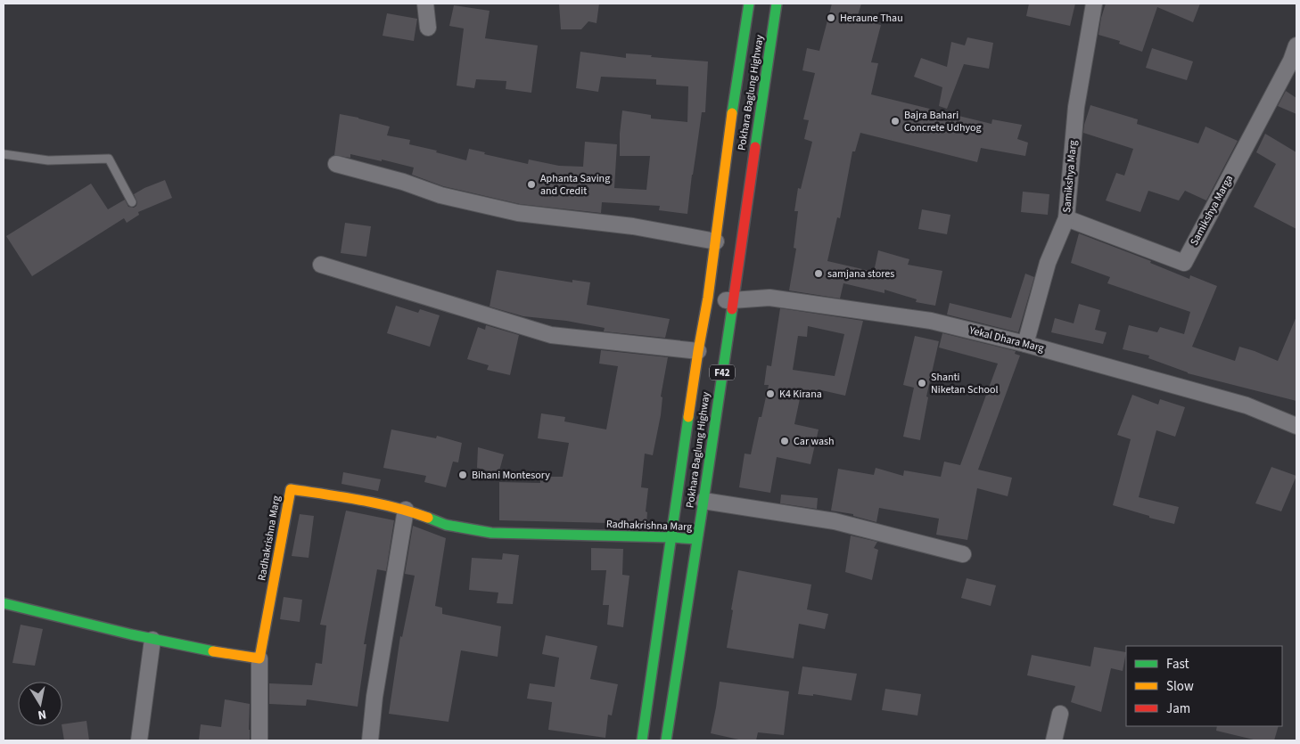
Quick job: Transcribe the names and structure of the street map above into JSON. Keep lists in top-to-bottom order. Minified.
{"streets":{"main road":["Pokhara Baglung Highway","F42","Radhakrishna Marg"],"street":["Samikshya Marg","Samikshya Marga","Yekal Dhara Marg"]},"crossings":[["Pokhara Baglung Highway","Yekal Dhara Marg"],["Pokhara Baglung Highway","Radhakrishna Marg"],["Samikshya Marg","Samikshya Marga"],["Samikshya Marg","Yekal Dhara Marg"]],"places":["Heraune Thau","Bajra Bahari Concrete Udhyog","Aphanta Saving and Credit","samjana stores","Shanti Niketan School","K4 Kirana","Car wash","Bihani Montesory"],"legend":["Fast","Slow","Jam"],"north":"bottom"}
